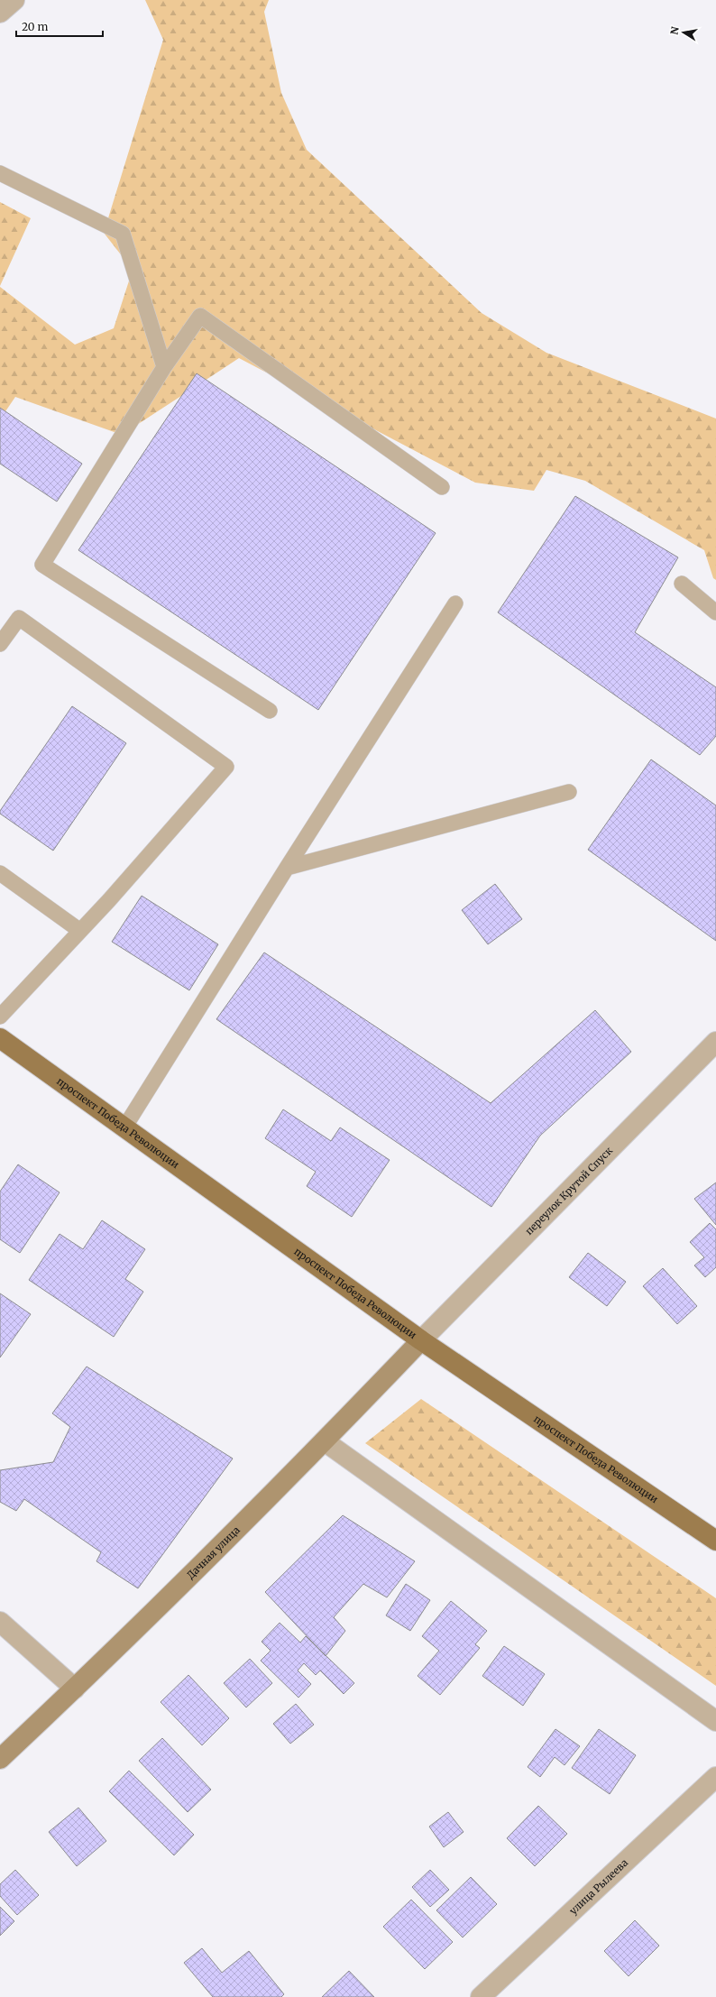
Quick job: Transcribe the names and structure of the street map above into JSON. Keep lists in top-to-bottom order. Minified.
{"streets":{"main road":["проспект Победа Революции"],"street":["переулок Крутой Спуск","Дачная улица","улица Рылеева"]},"crossings":[["проспект Победа Революции","переулок Крутой Спуск"],["проспект Победа Революции","Дачная улица"],["переулок Крутой Спуск","Дачная улица"]],"scale_bar":"20 m","north":"left"}
